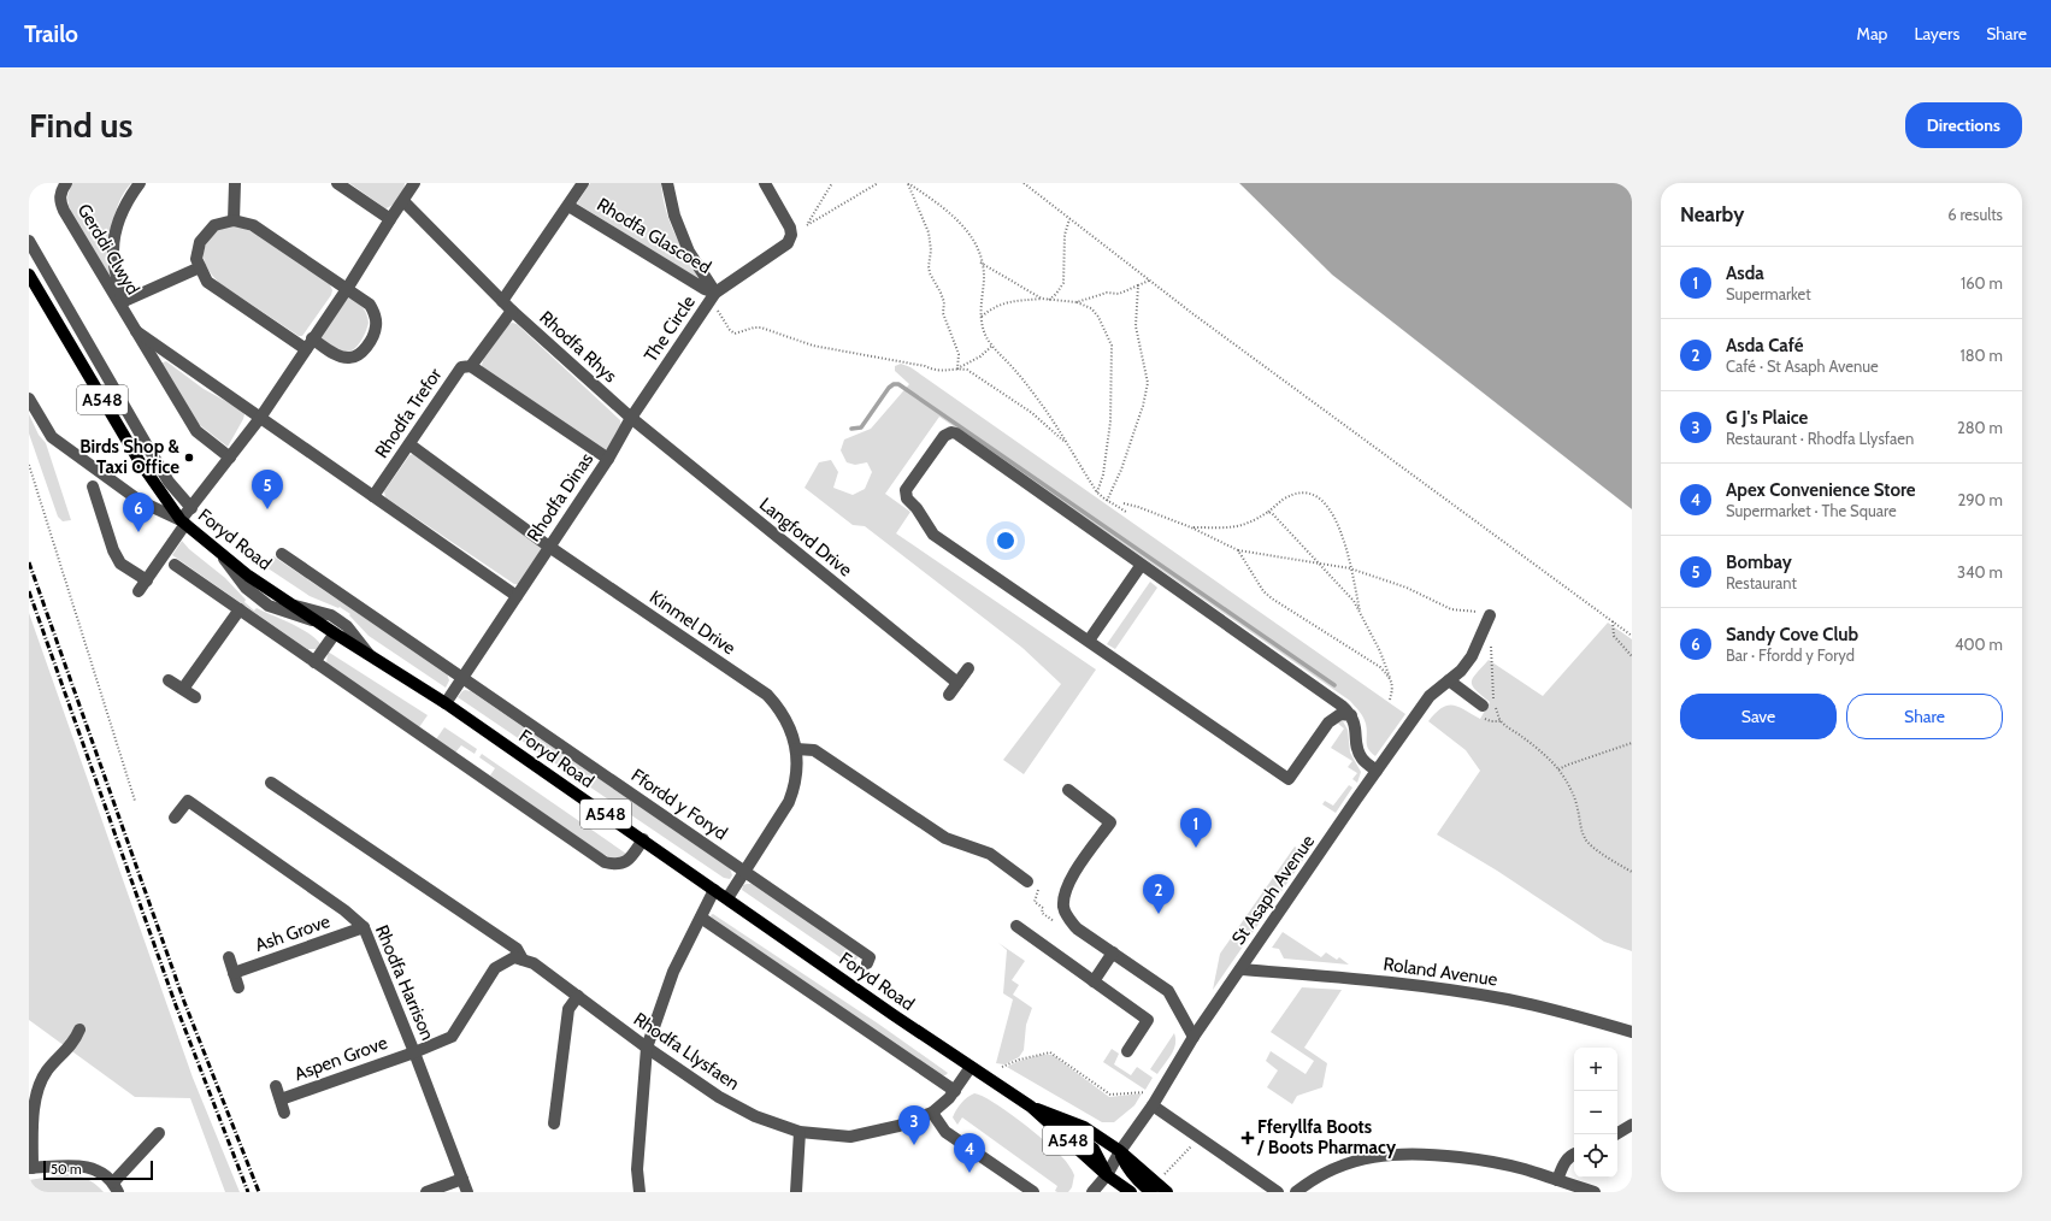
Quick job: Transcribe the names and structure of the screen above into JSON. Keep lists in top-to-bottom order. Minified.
{"streets":{"main road":["A548","Foryd Road"],"street":["Rhodfa Glascoed","Gerddi Clwyd","The Circle","Rhodfa Rhys","Rhodfa Trefor","Rhodfa Dinas","Langford Drive","Kinmel Drive","Ffordd y Foryd","St Asaph Avenue","Ash Grove","Roland Avenue","Rhodfa Harrison","Rhodfa Llysfaen","Aspen Grove"]},"crossings":[["Rhodfa Glascoed","The Circle"],["The Circle","Rhodfa Rhys"],["The Circle","Rhodfa Dinas"],["The Circle","Langford Drive"],["Rhodfa Rhys","Rhodfa Trefor"],["Rhodfa Rhys","Rhodfa Dinas"],["Rhodfa Rhys","Langford Drive"],["A548","Foryd Road"],["A548","St Asaph Avenue"],["Rhodfa Trefor","Kinmel Drive"],["Rhodfa Dinas","Langford Drive"],["Rhodfa Dinas","Foryd Road"],["Rhodfa Dinas","Kinmel Drive"],["Rhodfa Dinas","Ffordd y Foryd"],["Foryd Road","Kinmel Drive"],["Foryd Road","St Asaph Avenue"],["Foryd Road","Rhodfa Llysfaen"],["Kinmel Drive","Ffordd y Foryd"],["St Asaph Avenue","Roland Avenue"],["Ash Grove","Rhodfa Harrison"],["Rhodfa Harrison","Aspen Grove"]],"places":{"other":["Birds Shop & Taxi Office"],"health":["Fferyllfa Boots / Boots Pharmacy"]},"scale_bar":"50 m","page":{"header":"Trailo","nav":["Map","Layers","Share"],"buttons":["Directions",["Save","Share"]],"title":"Find us","heading":["Nearby","6 results"],"list":[{"mark":"1","name":"Asda","note":"Supermarket","value":"160 m"},{"mark":"2","name":"Asda Café","note":"Café · St Asaph Avenue","value":"180 m"},{"mark":"3","name":"G J's Plaice","note":"Restaurant · Rhodfa Llysfaen","value":"280 m"},{"mark":"4","name":"Apex Convenience Store","note":"Supermarket · The Square","value":"290 m"},{"mark":"5","name":"Bombay","note":"Restaurant","value":"340 m"},{"mark":"6","name":"Sandy Cove Club","note":"Bar · Ffordd y Foryd","value":"400 m"}],"pins":["5","6","1","2","3","4"],"map_buttons":["+","−"],"scale":"50 m"}}
